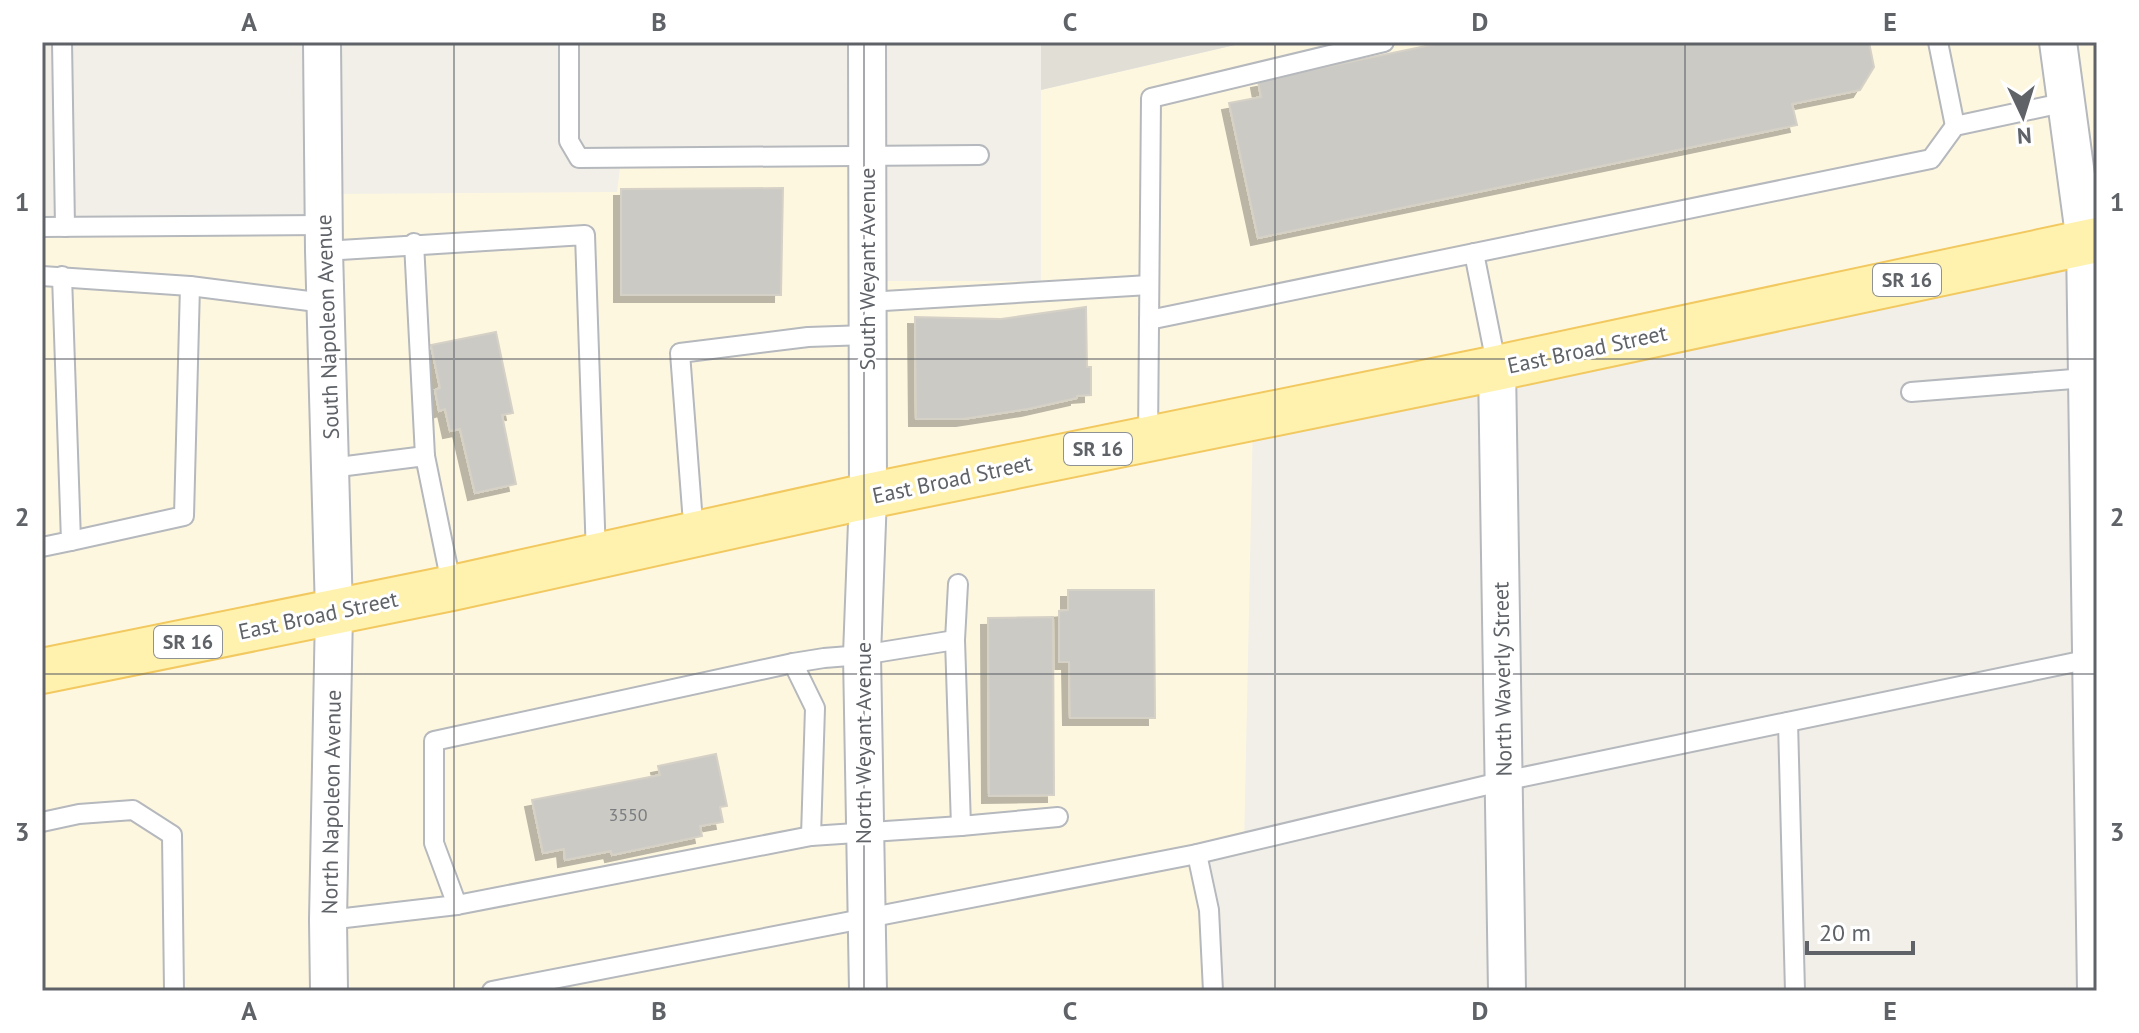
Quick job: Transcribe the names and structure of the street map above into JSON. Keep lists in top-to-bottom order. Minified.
{"streets":{"main road":["SR 16","East Broad Street"],"street":["South Weyant Avenue","South Napoleon Avenue","North Waverly Street","North Weyant Avenue","North Napoleon Avenue"]},"crossings":[["South Weyant Avenue","East Broad Street"],["South Weyant Avenue","North Weyant Avenue"],["South Napoleon Avenue","East Broad Street"],["South Napoleon Avenue","North Napoleon Avenue"],["East Broad Street","North Waverly Street"],["East Broad Street","North Weyant Avenue"],["East Broad Street","North Napoleon Avenue"]],"house_numbers":["3550"],"scale_bar":"20 m","north":"bottom","grid":{"columns":["A","B","C","D","E"],"rows":["1","2","3"]}}
